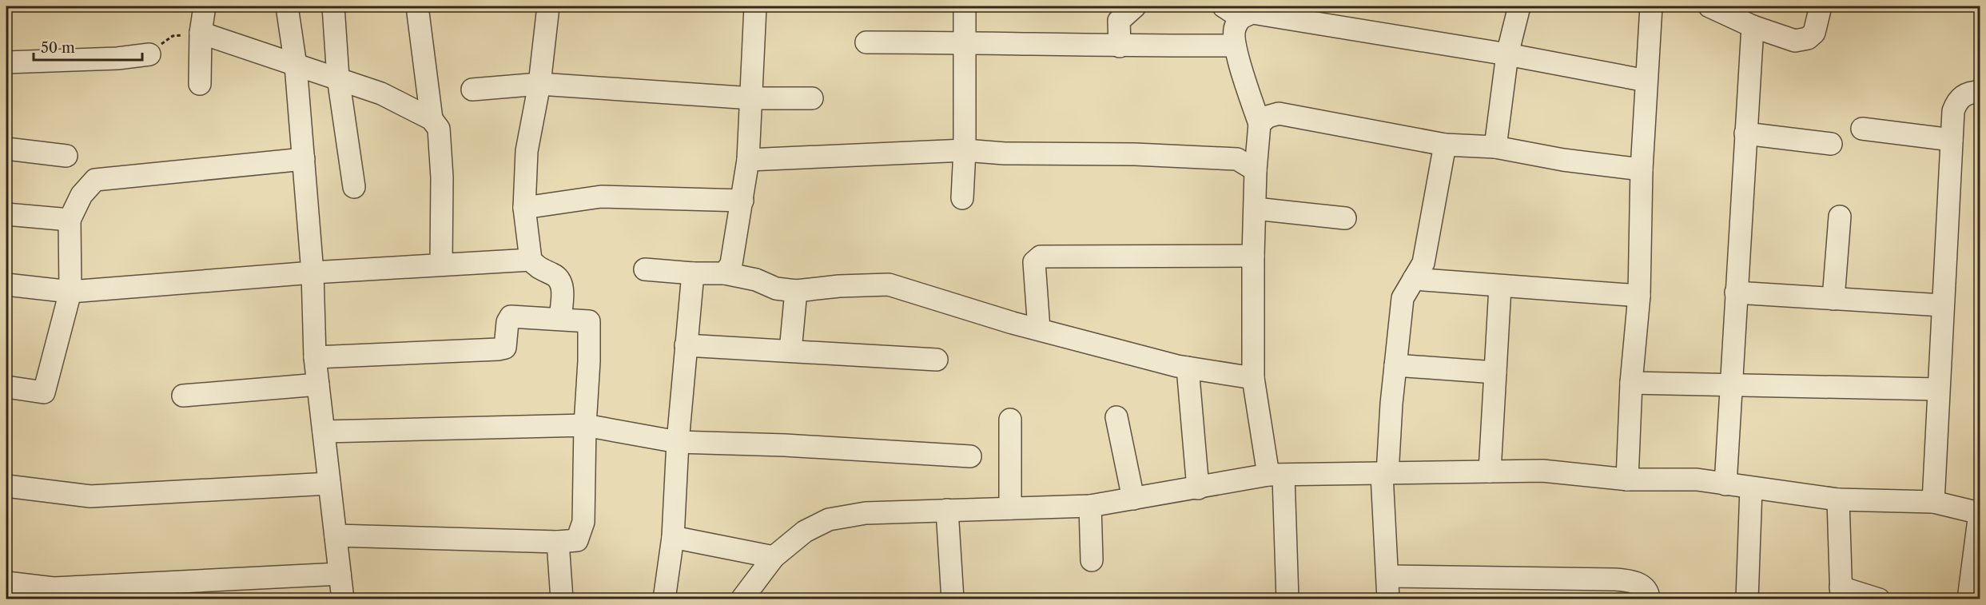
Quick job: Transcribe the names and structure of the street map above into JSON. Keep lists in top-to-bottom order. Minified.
{"scale_bar":"50 m"}
